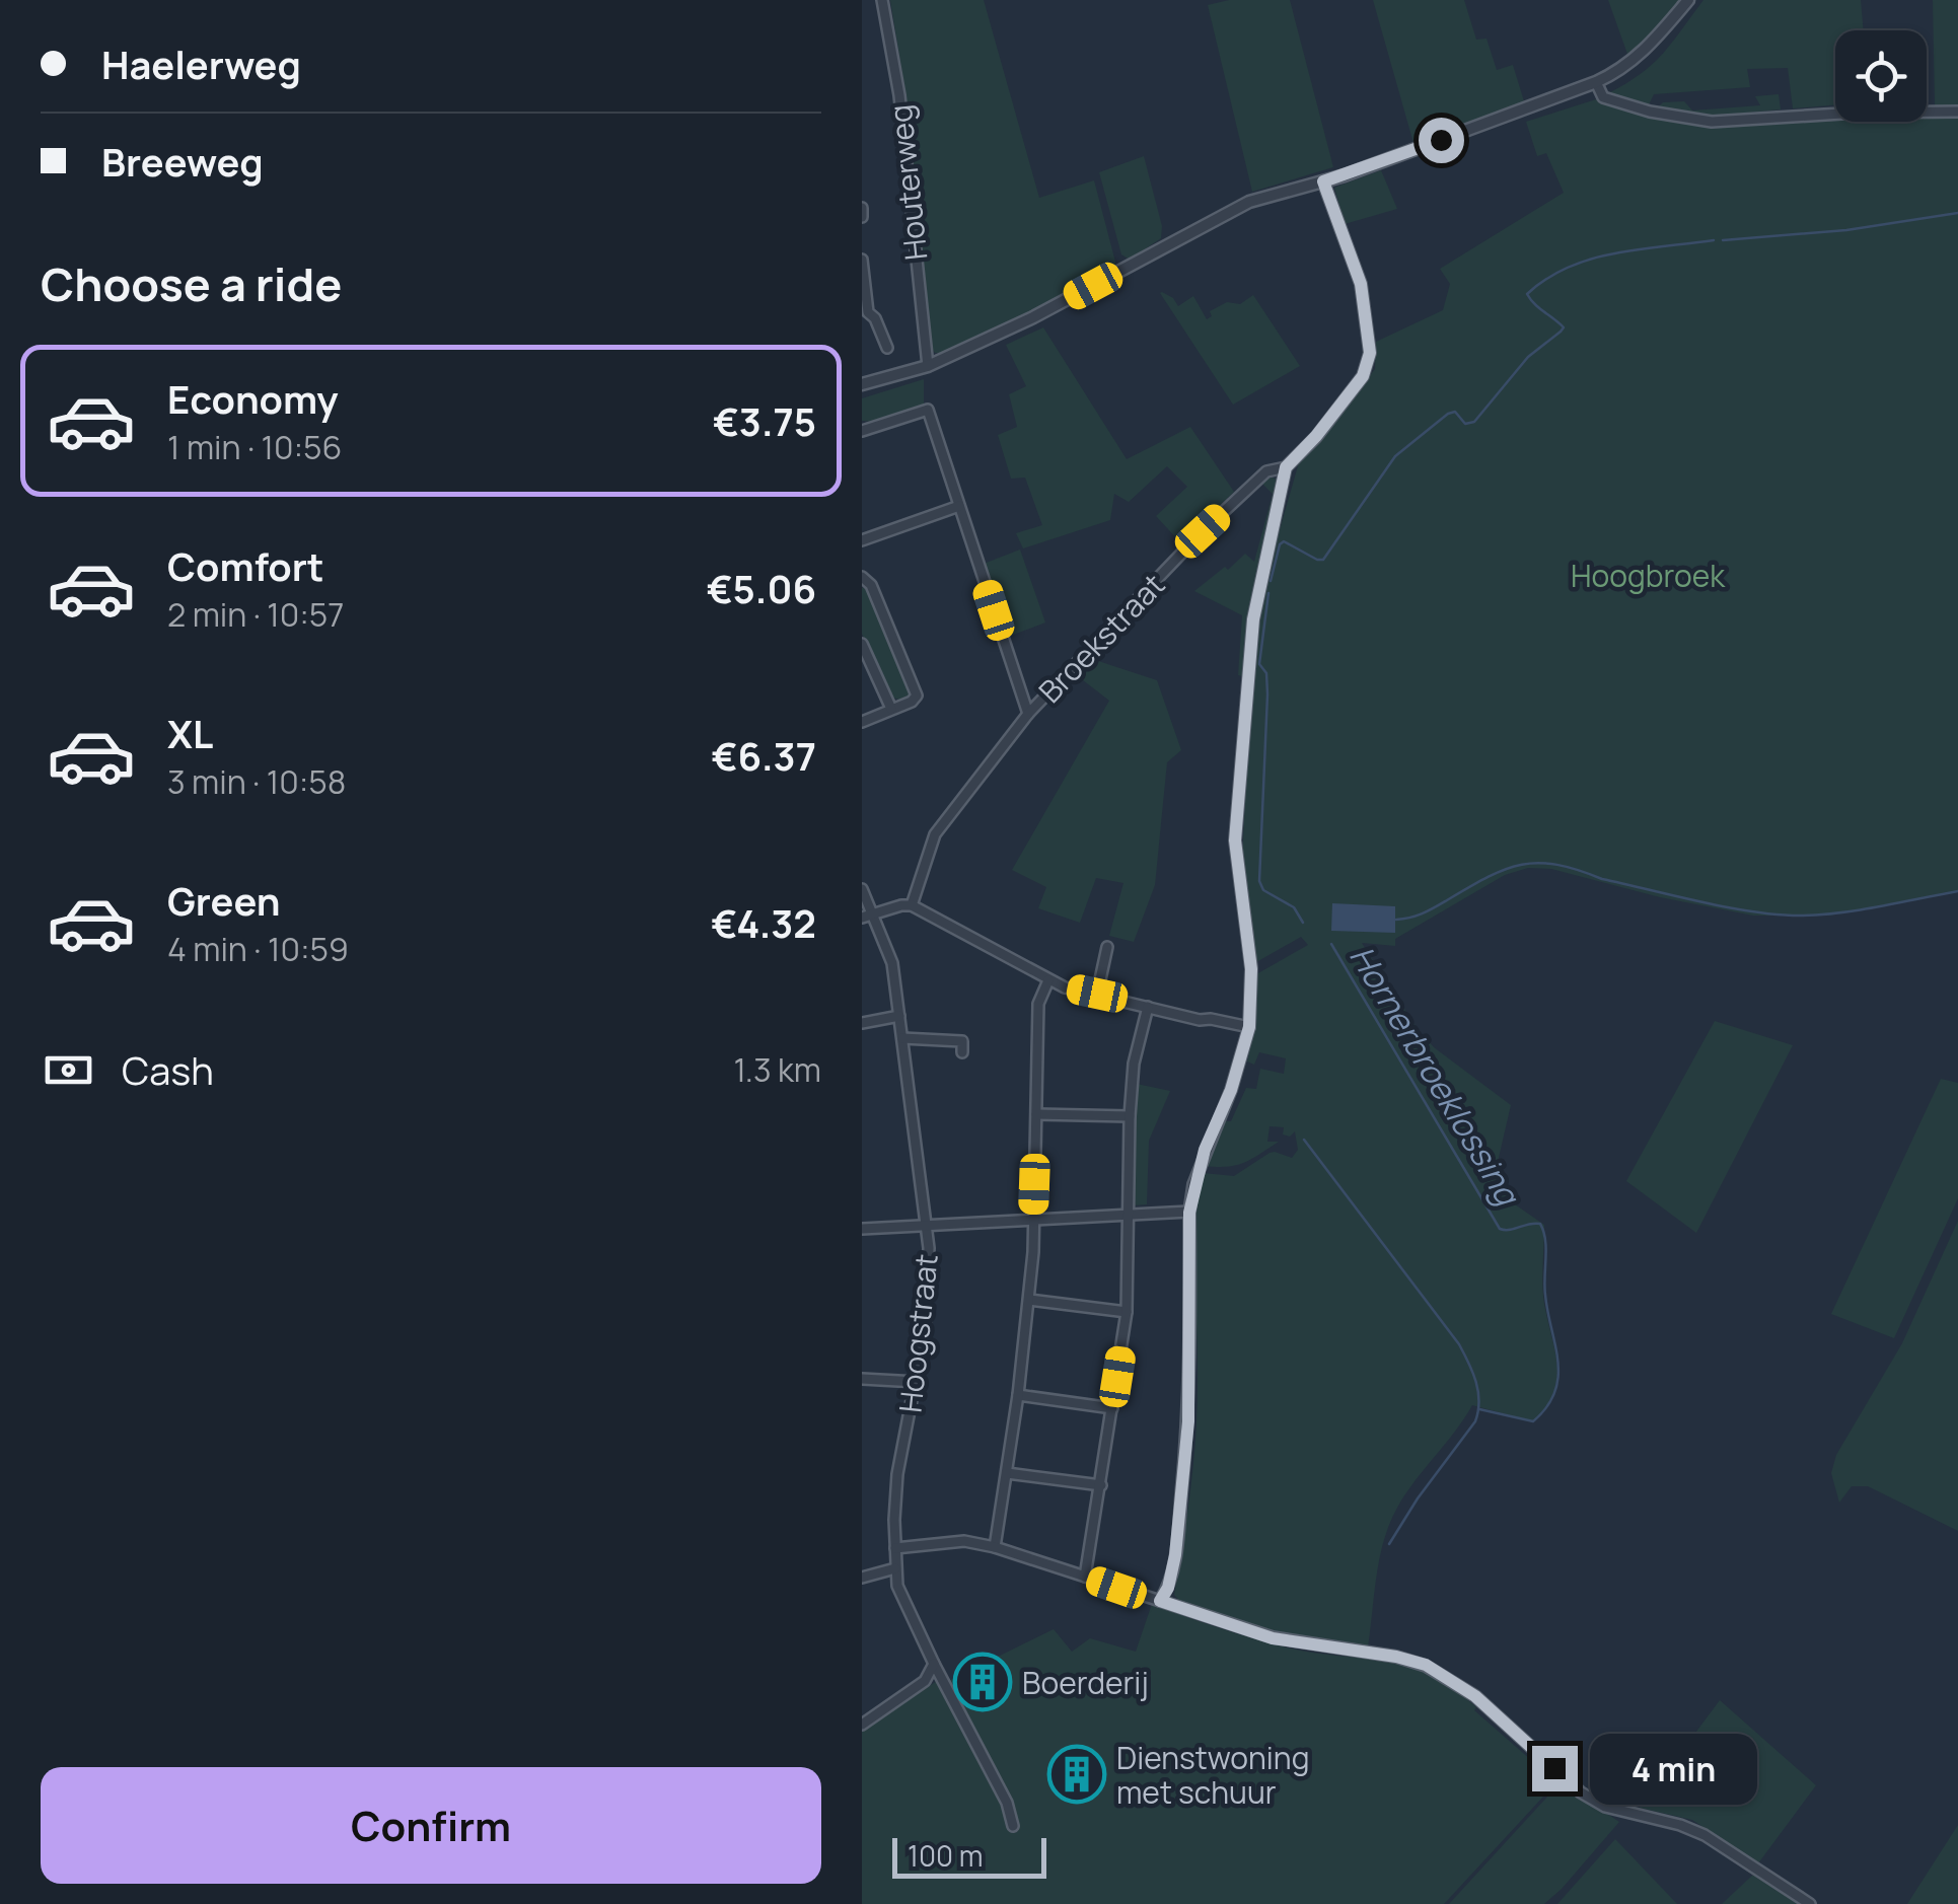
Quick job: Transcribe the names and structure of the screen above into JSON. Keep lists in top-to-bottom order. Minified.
{"streets":{"street":["Houterweg","Broekstraat","Hoogstraat"]},"water":["Hornerbroeklossing"],"parks":["Hoogbroek"],"places":{"building":["Boerderij","Dienstwoning met schuur"]},"scale_bar":"100 m","page":{"banner":["Haelerweg","Breeweg"],"heading":"Choose a ride","list":[{"name":"Economy","note":"1 min · 10:56","value":"€3.75"},{"name":"Comfort","note":"2 min · 10:57","value":"€5.06"},{"name":"XL","note":"3 min · 10:58","value":"€6.37"},{"name":"Green","note":"4 min · 10:59","value":"€4.32"}],"pay":["Cash","1.3 km"],"bubble":"4 min","buttons":"Confirm","scale":"100 m"}}
